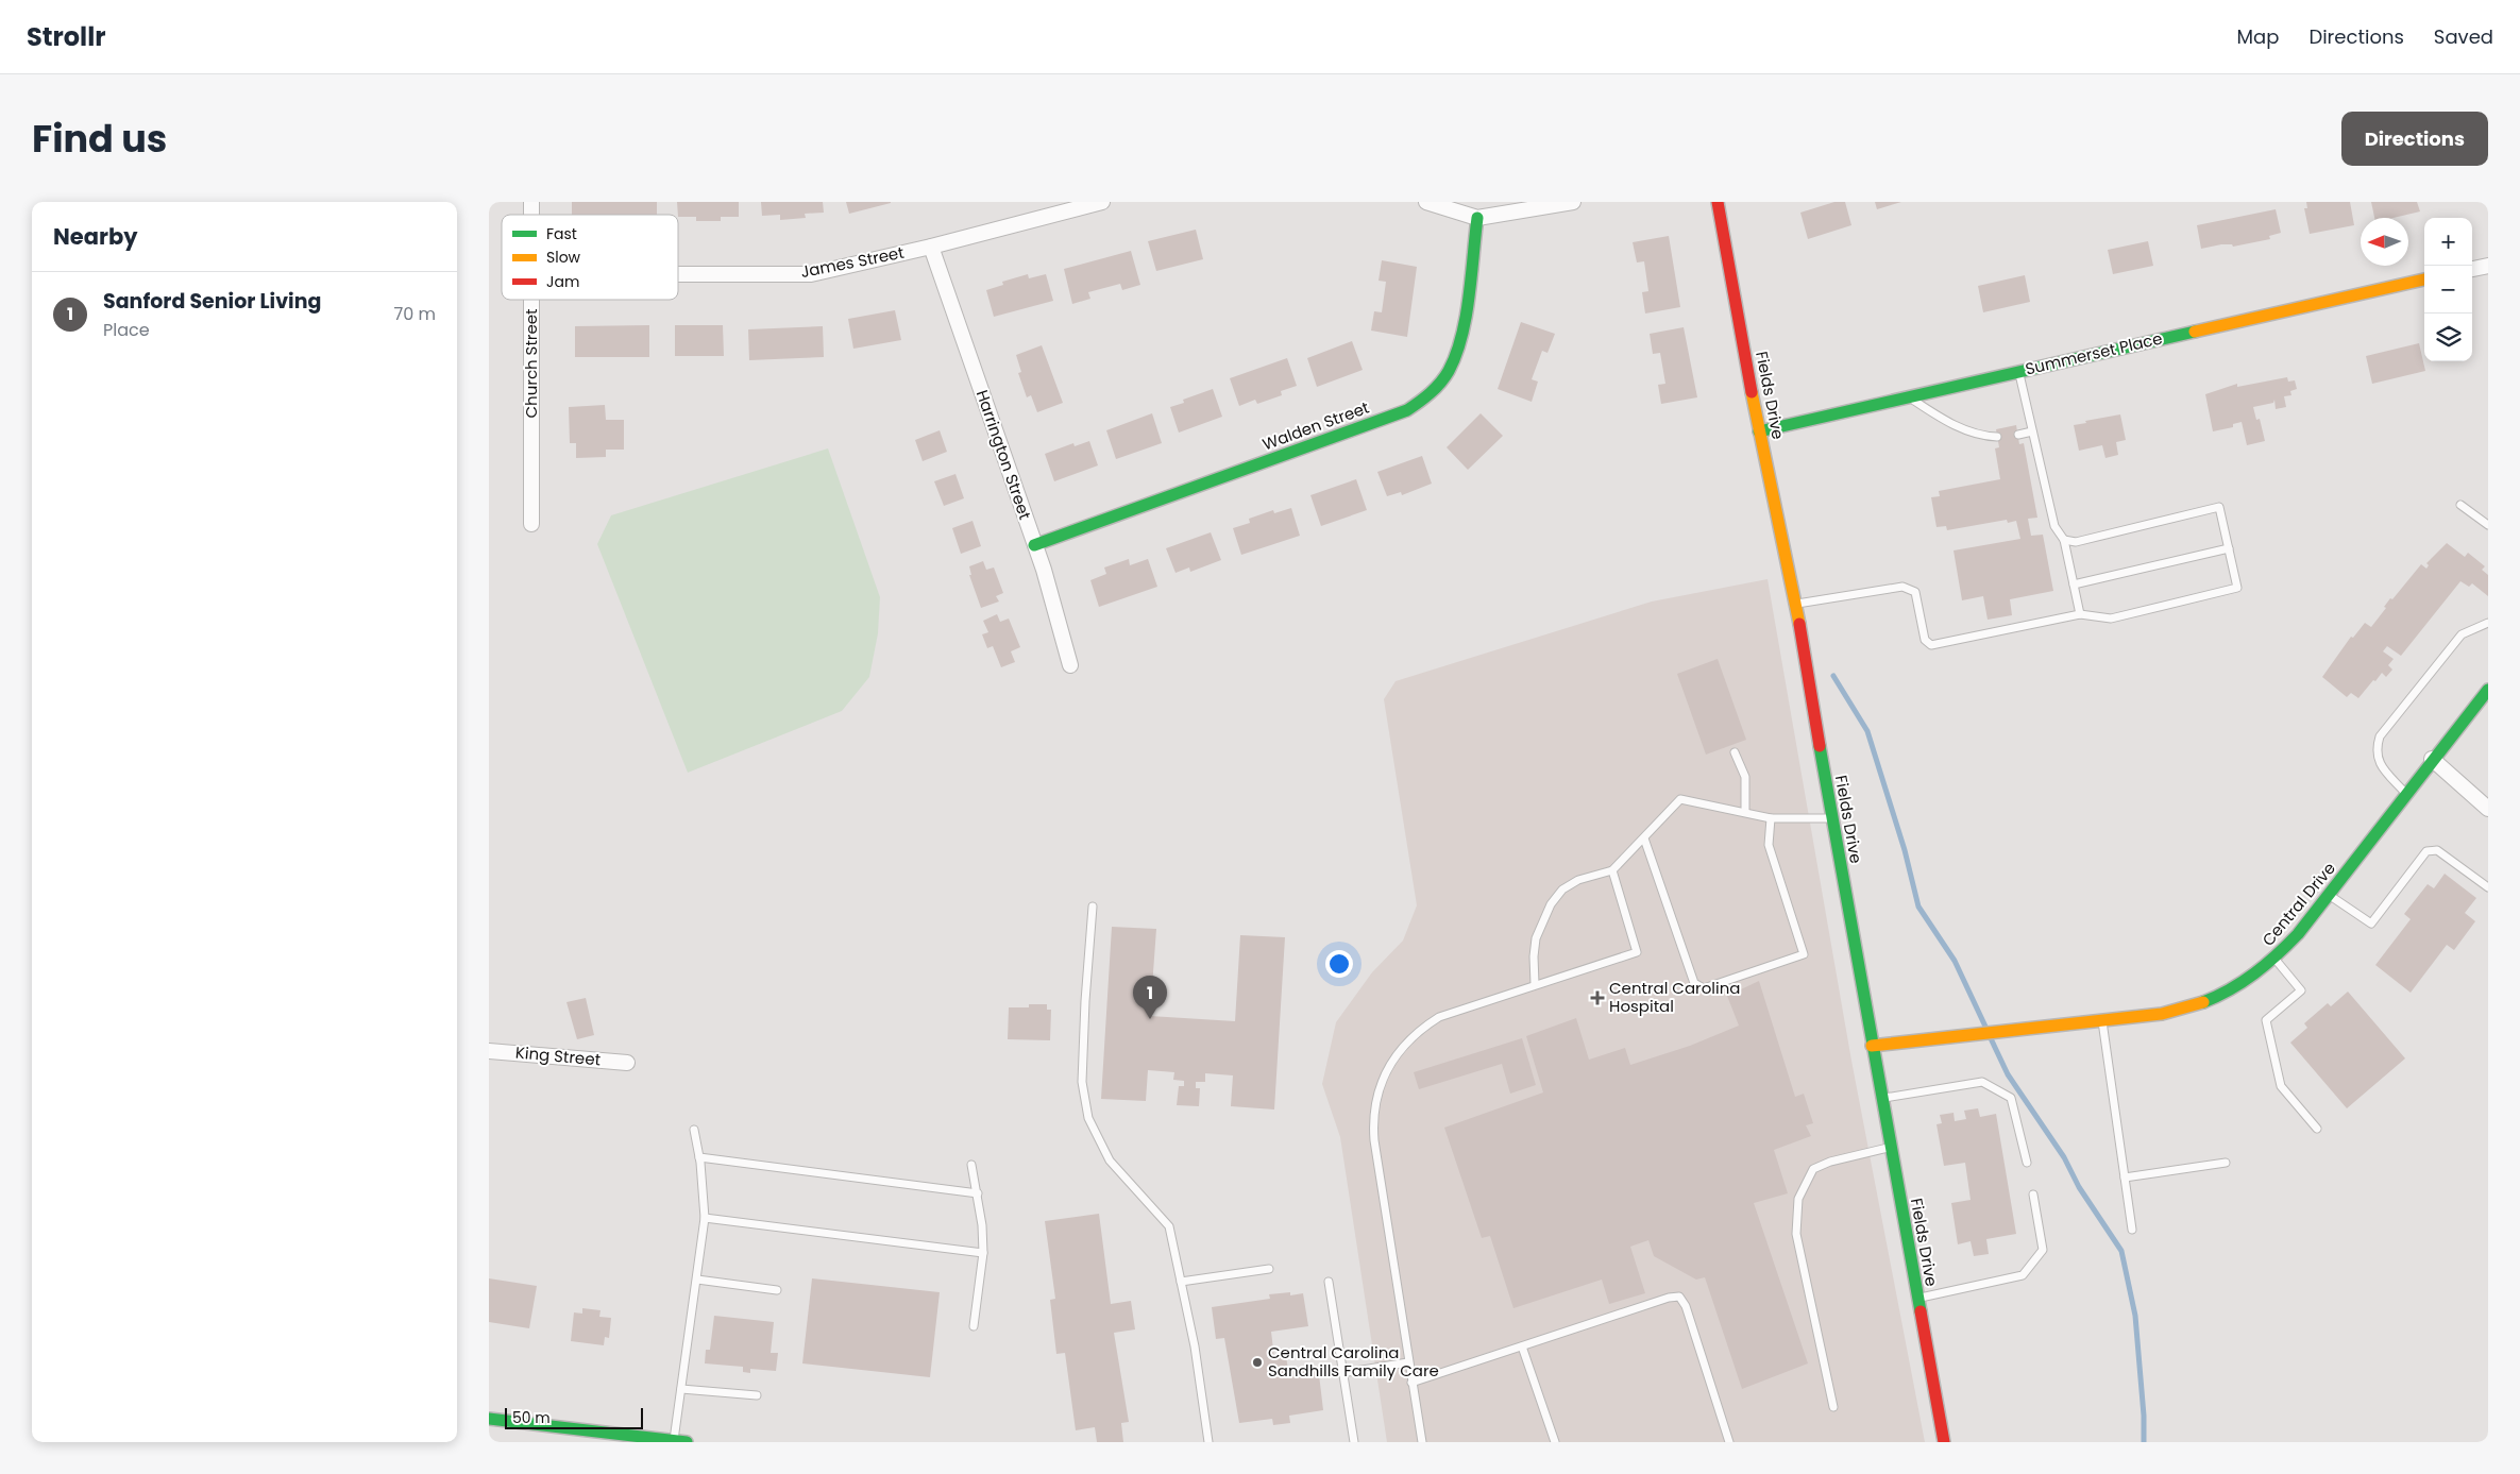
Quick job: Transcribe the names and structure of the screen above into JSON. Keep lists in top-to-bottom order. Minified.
{"streets":{"street":["James Street","Summerset Place","Church Street","Fields Drive","Walden Street","Harrington Street","Central Drive","King Street"]},"crossings":[["James Street","Harrington Street"],["Summerset Place","Fields Drive"],["Fields Drive","Central Drive"],["Walden Street","Harrington Street"]],"places":{"health":["Central Carolina Hospital"],"other":["Central Carolina Sandhills Family Care"]},"legend":["Fast","Slow","Jam"],"scale_bar":"50 m","north":"left","page":{"header":"Strollr","nav":["Map","Directions","Saved"],"title":"Find us","buttons":"Directions","heading":"Nearby","map_buttons":["+","−"],"list":[{"mark":"1","name":"Sanford Senior Living","note":"Place","value":"70 m"}],"pins":"1","scale":"50 m"}}
